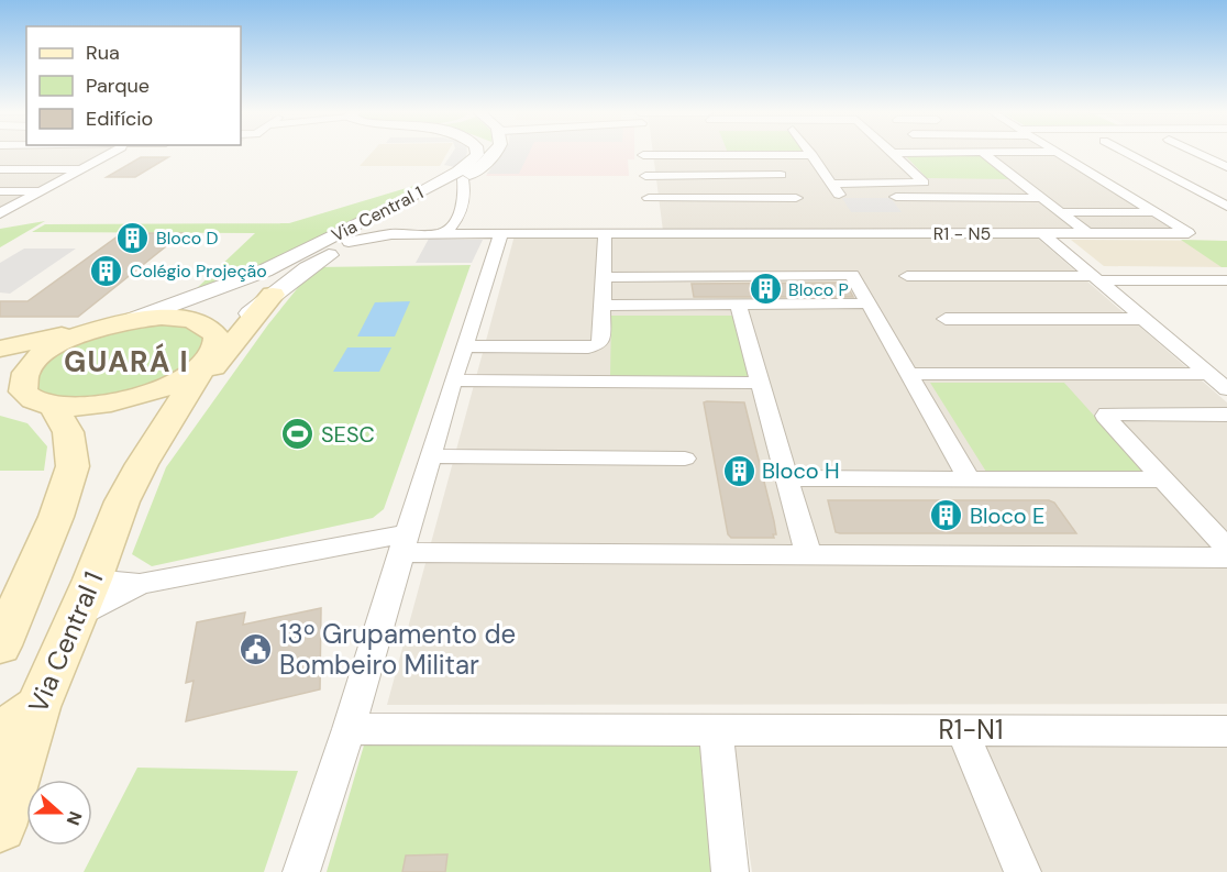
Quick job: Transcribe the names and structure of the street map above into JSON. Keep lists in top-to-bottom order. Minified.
{"streets":{"main road":["Via Central 1"],"street":["R1 - N5","R1-N1"]},"crossings":[["Via Central 1","R1 - N5"]],"districts":["GUARÁ I"],"places":{"building":["Bloco D","Colégio Projeção","Bloco P","Bloco H","Bloco E"],"sports":["SESC"],"public building":["13º Grupamento de Bombeiro Militar"]},"legend":["Rua","Parque","Edifício"],"north":"right"}
